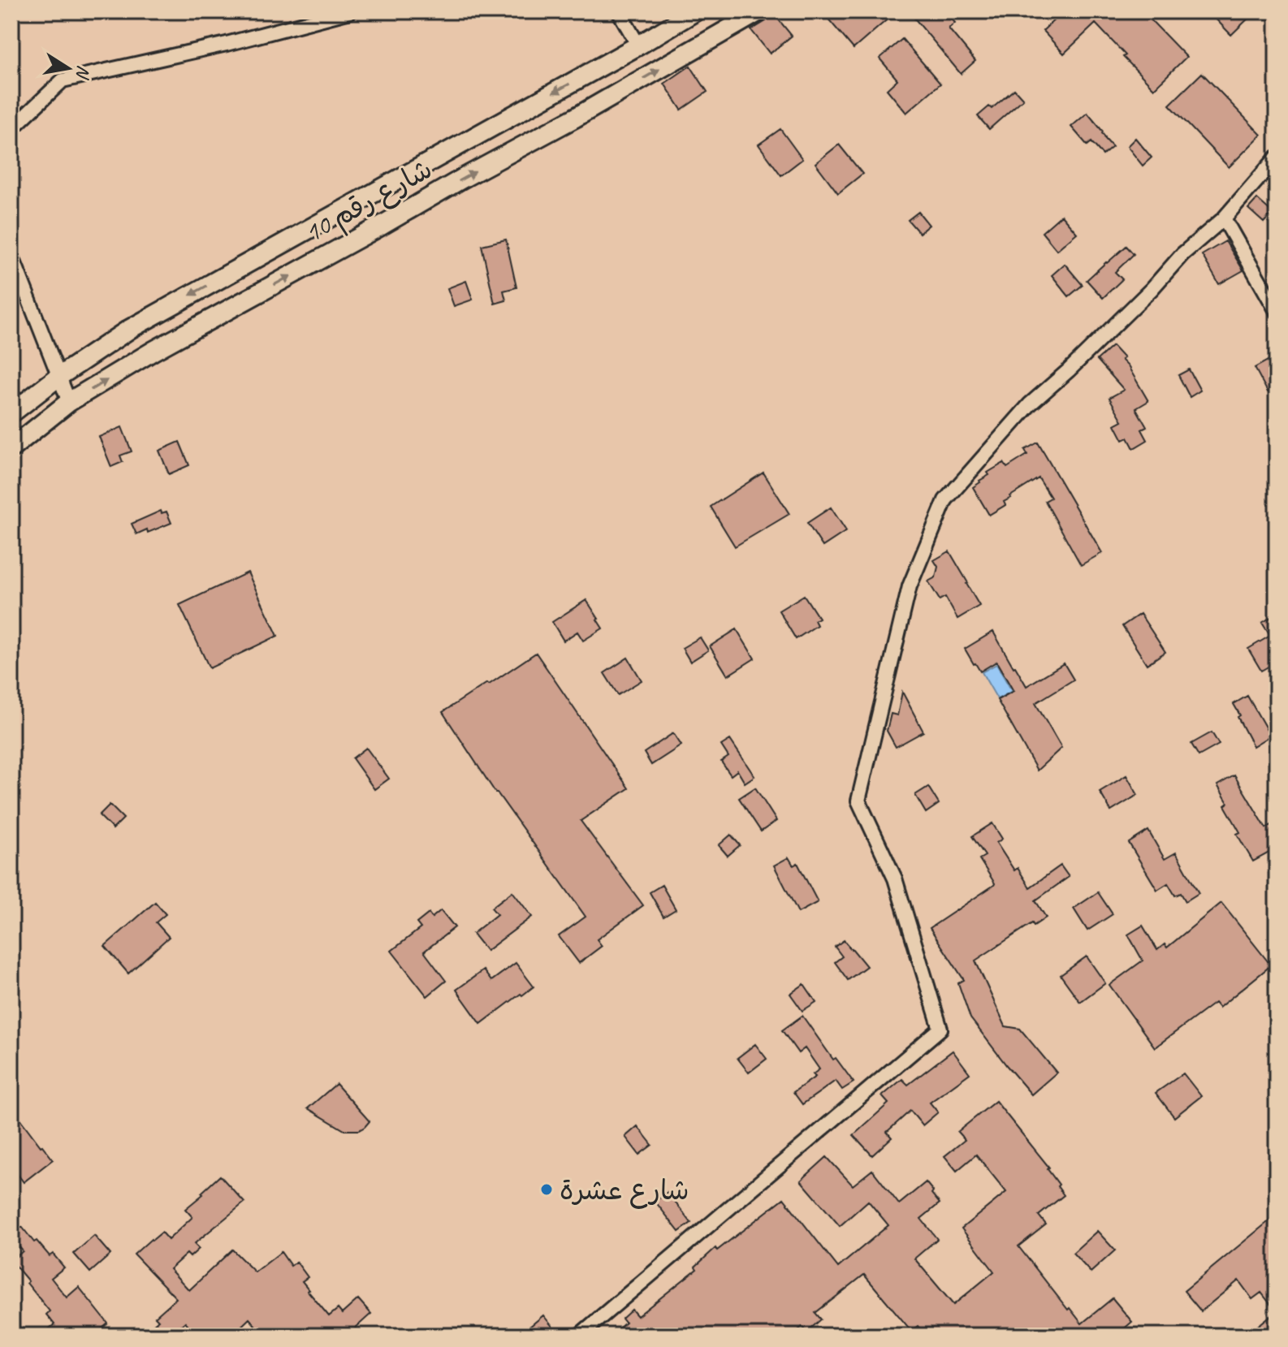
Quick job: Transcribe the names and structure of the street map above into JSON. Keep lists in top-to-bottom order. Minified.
{"streets":{"main road":["شارع رقم 10"]},"places":["شارع عشرة"],"north":"right"}
